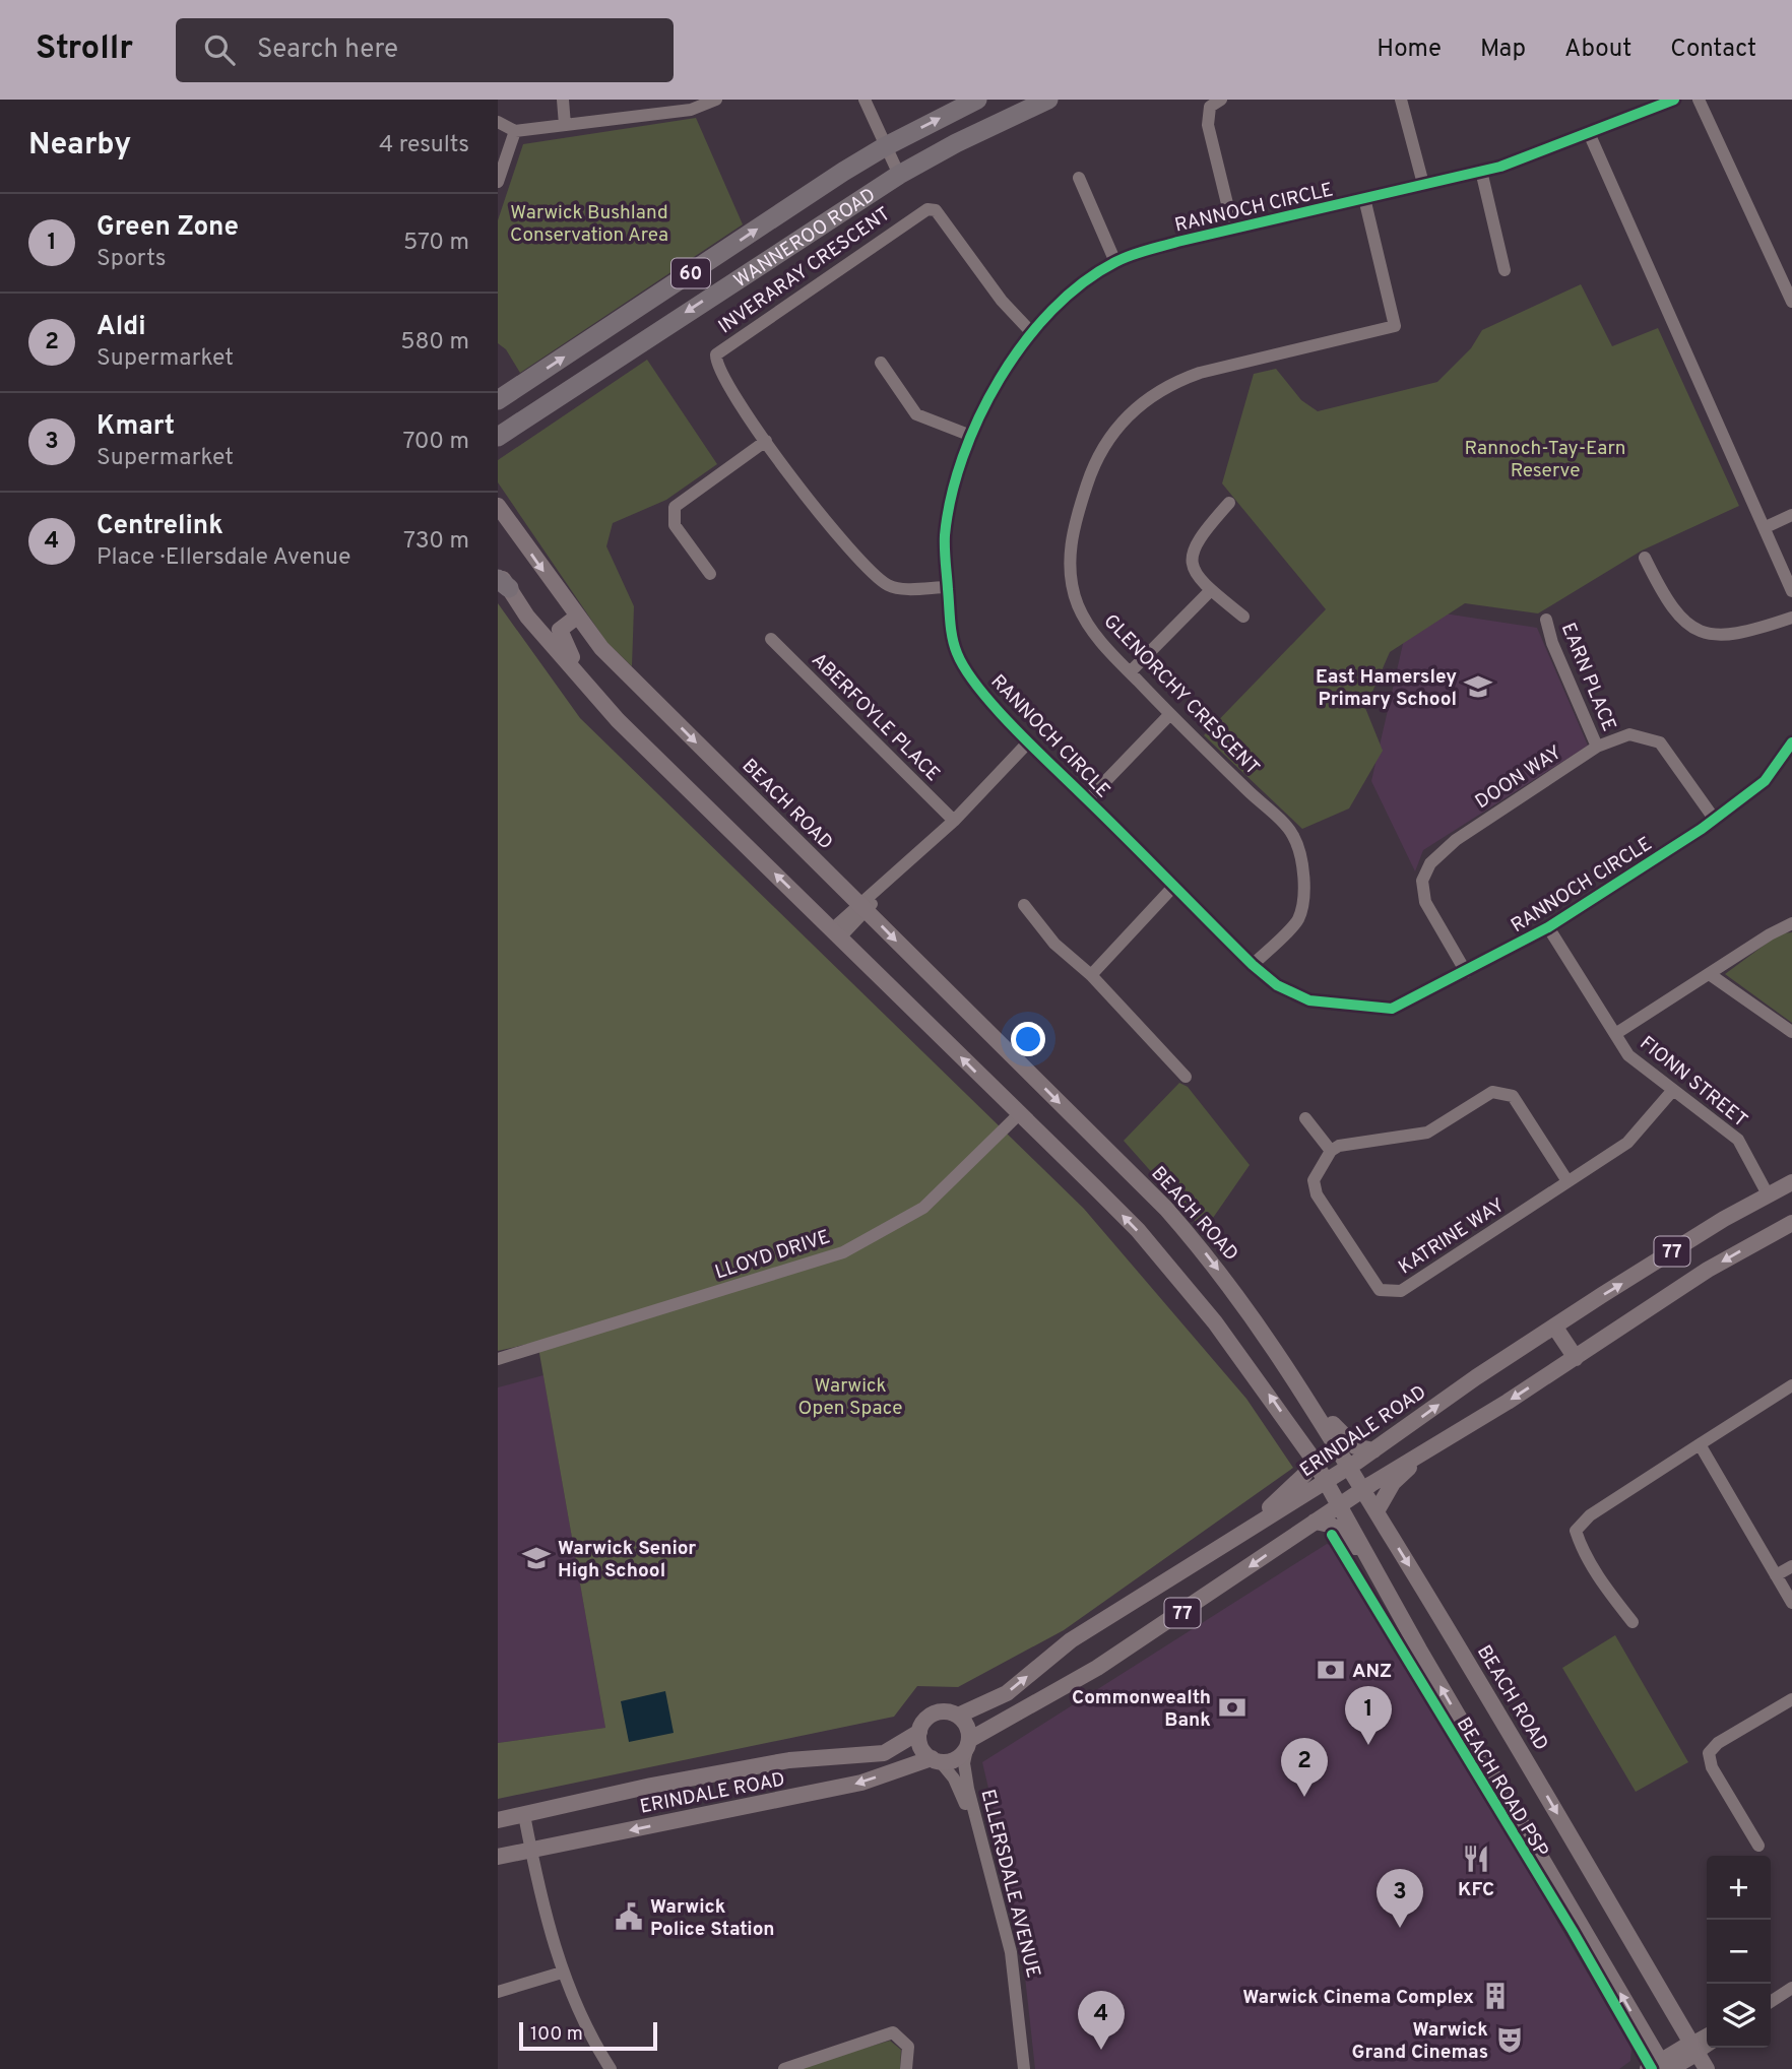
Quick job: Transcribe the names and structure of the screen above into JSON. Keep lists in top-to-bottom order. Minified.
{"streets":{"highway":["WANNEROO ROAD","60"],"main road":["BEACH ROAD","77","ERINDALE ROAD"],"street":["RANNOCH CIRCLE","INVERARAY CRESCENT","EARN PLACE","GLENORCHY CRESCENT","ABERFOYLE PLACE","DOON WAY","FIONN STREET","KATRINE WAY","LLOYD DRIVE","ELLERSDALE AVENUE"],"cycle path":["BEACH ROAD PSP"]},"crossings":[["RANNOCH CIRCLE","INVERARAY CRESCENT"],["RANNOCH CIRCLE","GLENORCHY CRESCENT"],["RANNOCH CIRCLE","DOON WAY"],["RANNOCH CIRCLE","FIONN STREET"],["EARN PLACE","DOON WAY"],["BEACH ROAD","ERINDALE ROAD"],["FIONN STREET","KATRINE WAY"],["FIONN STREET","ERINDALE ROAD"],["ERINDALE ROAD","ELLERSDALE AVENUE"]],"parks":["Warwick Bushland Conservation Area","Rannoch-Tay-Earn Reserve","Warwick Open Space"],"places":{"school or university":["East Hamersley Primary School","Warwick Senior High School"],"bank":["ANZ","Commonwealth Bank"],"restaurant":["KFC"],"public building":["Warwick Police Station"],"building":["Warwick Cinema Complex"],"theatre":["Warwick Grand Cinemas"]},"scale_bar":"100 m","page":{"header":"Strollr","search":"Search here","nav":["Home","Map","About","Contact"],"heading":["Nearby","4 results"],"list":[{"mark":"1","name":"Green Zone","note":"Sports","value":"570 m"},{"mark":"2","name":"Aldi","note":"Supermarket","value":"580 m"},{"mark":"3","name":"Kmart","note":"Supermarket","value":"700 m"},{"mark":"4","name":"Centrelink","note":"Place · Ellersdale Avenue","value":"730 m"}],"pins":["1","2","3","4"],"map_buttons":["+","−"],"scale":"100 m"}}
